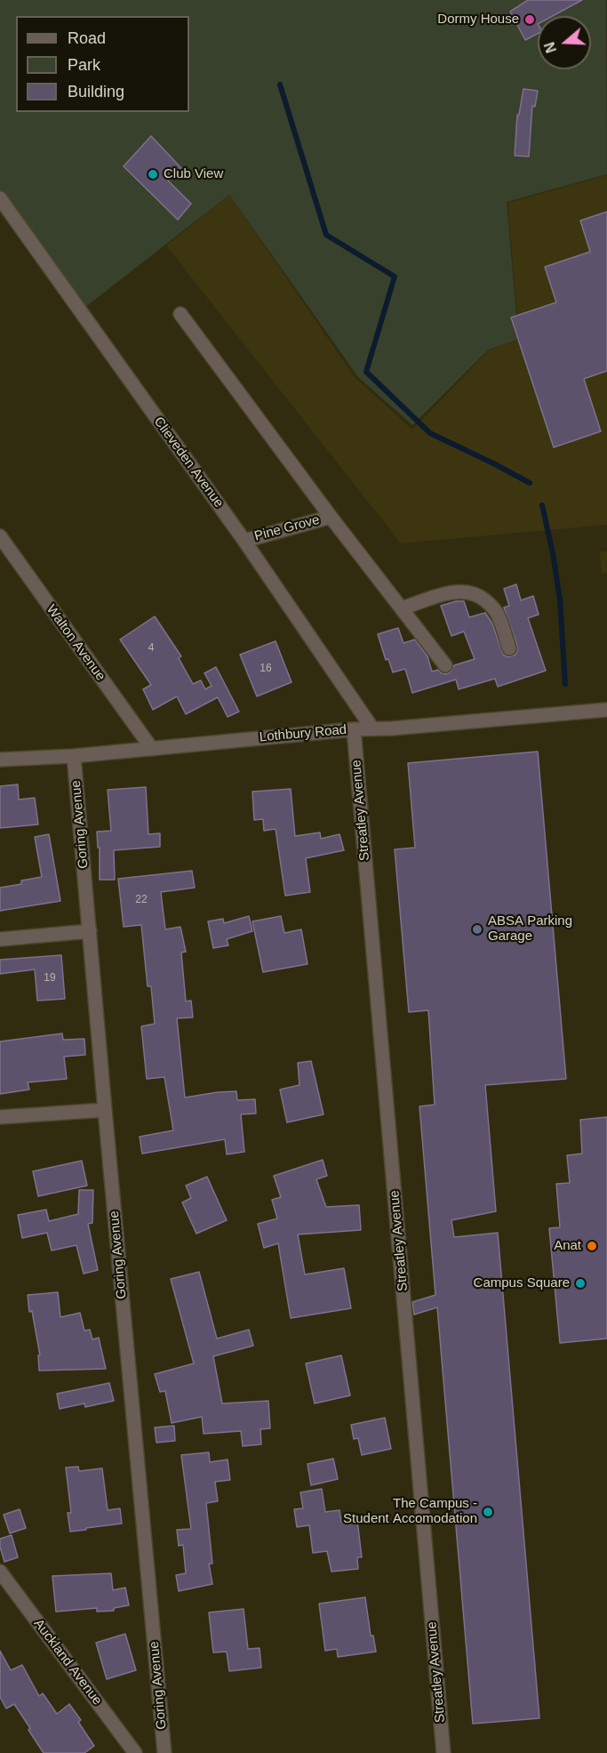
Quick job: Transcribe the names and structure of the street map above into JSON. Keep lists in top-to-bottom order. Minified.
{"streets":{"street":["Clieveden Avenue","Pine Grove","Walton Avenue","Lothbury Road","Streatley Avenue","Goring Avenue","Auckland Avenue"]},"crossings":[["Clieveden Avenue","Pine Grove"],["Clieveden Avenue","Lothbury Road"],["Walton Avenue","Lothbury Road"],["Lothbury Road","Streatley Avenue"],["Lothbury Road","Goring Avenue"]],"places":["Dormy House","Club View","ABSA Parking Garage","Anat","Campus Square","The Campus - Student Accomodation"],"house_numbers":["4","16","22","19"],"legend":["Road","Park","Building"],"north":"left"}
